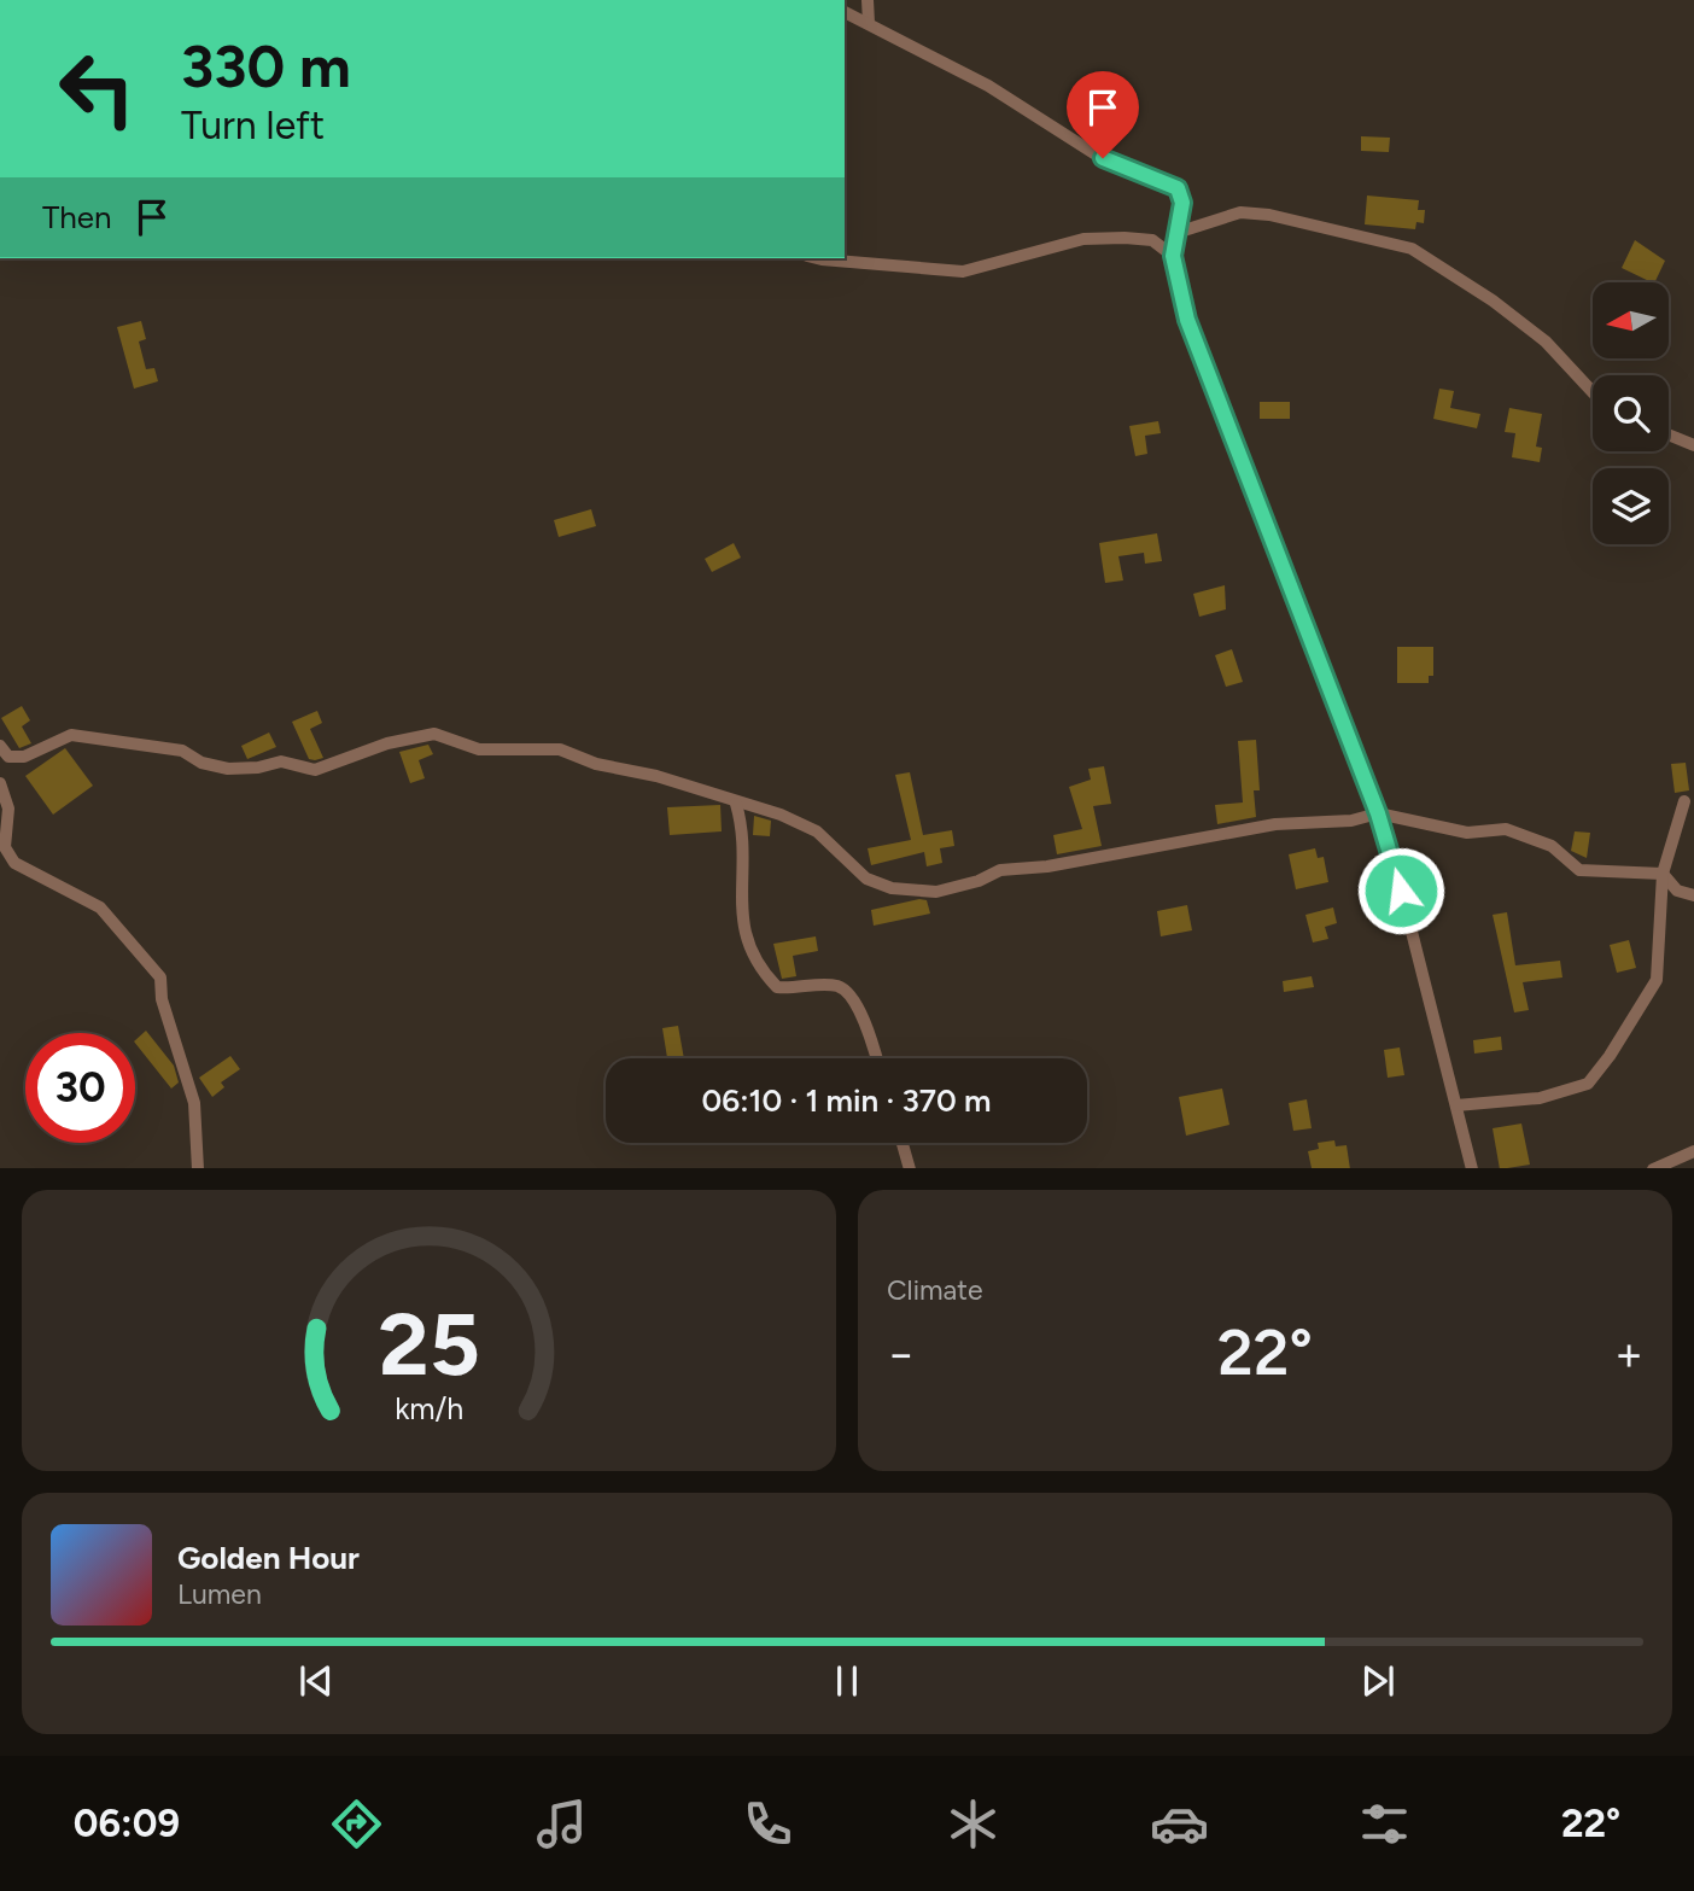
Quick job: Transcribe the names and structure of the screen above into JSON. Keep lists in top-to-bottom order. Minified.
{"north":"left","page":{"turn":["330 m","Turn left"],"then":"Then","limit":"30","trip":"06:10 · 1 min · 370 m","tile":"Climate","heat":["−","22°","+"],"song":["Golden Hour","Lumen"],"tabs":["06:09","22°"],"gauge":["25","km/h"]}}
